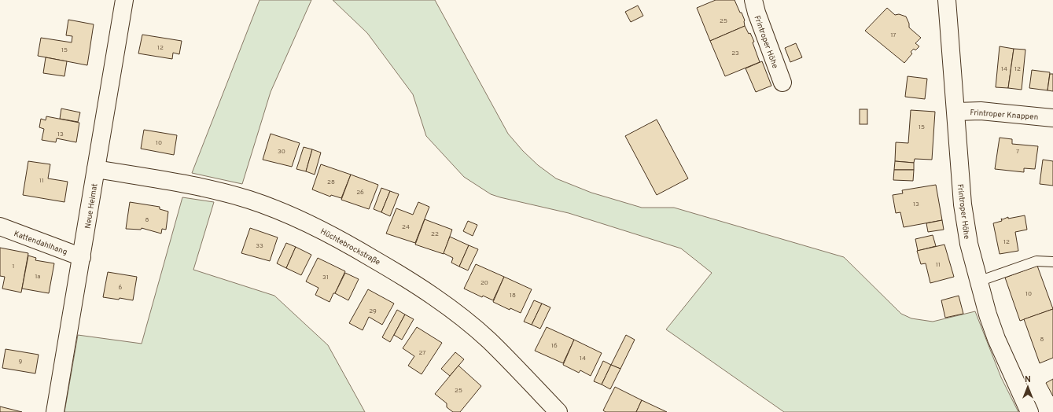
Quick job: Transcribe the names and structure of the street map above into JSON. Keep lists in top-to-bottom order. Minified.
{"streets":{"street":["Frintroper Höhe","Frintroper Knappen","Neue Heimat","Kattendahlhang","Hüchtebrockstraße"]},"crossings":[["Frintroper Höhe","Frintroper Knappen"],["Neue Heimat","Kattendahlhang"],["Neue Heimat","Hüchtebrockstraße"]],"house_numbers":["25","17","12","15","23","14","12","15","13","10","30","7","11","28","26","13","8","24","22","12","33","11","1","1a","31","20","6","10","18","29","8","16","27","14","9","25"],"north":"top"}
